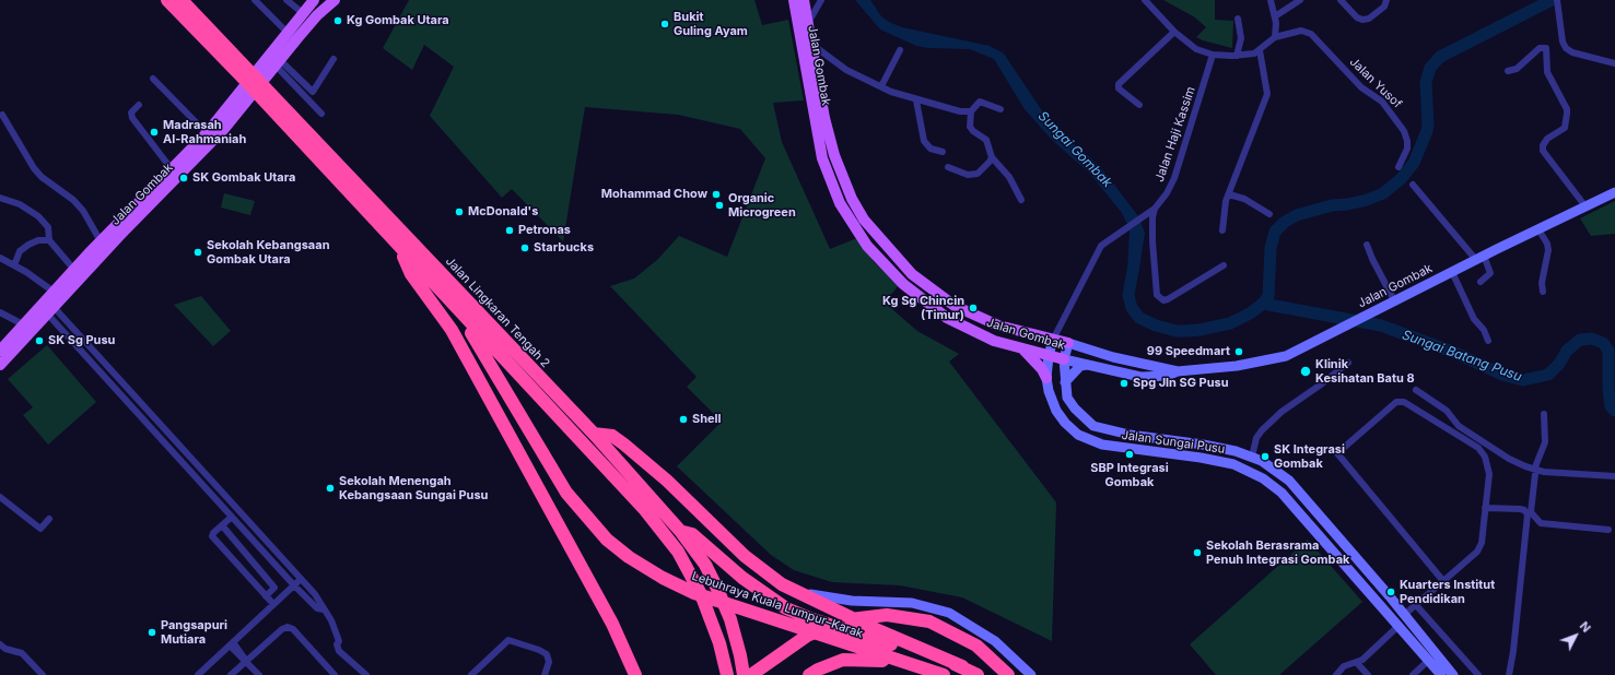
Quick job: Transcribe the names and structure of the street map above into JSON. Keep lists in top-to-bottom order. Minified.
{"streets":{"highway":["Jalan Lingkaran Tengah 2","Lebuhraya Kuala Lumpur–Karak"],"main road":["Jalan Gombak","Jalan Sungai Pusu"],"street":["Jalan Yusof","Jalan Haji Kassim"]},"crossings":[["Jalan Gombak","Jalan Haji Kassim"],["Jalan Gombak","Jalan Sungai Pusu"],["Jalan Yusof","Jalan Haji Kassim"],["Jalan Haji Kassim","Jalan Sungai Pusu"],["Jalan Lingkaran Tengah 2","Lebuhraya Kuala Lumpur–Karak"]],"water":["Sungai Gombak","Sungai Batang Pusu"],"places":["Kg Gombak Utara","Bukit Guling Ayam","Madrasah Al-Rahmaniah","SK Gombak Utara","Mohammad Chow","Organic Microgreen","McDonald's","Petronas","Starbucks","Sekolah Kebangsaan Gombak Utara","Kg Sg Chincin (Timur)","SK Sg Pusu","99 Speedmart","Klinik Kesihatan Batu 8","Spg Jln SG Pusu","Shell","SBP Integrasi Gombak","SK Integrasi Gombak","Sekolah Menengah Kebangsaan Sungai Pusu","Sekolah Berasrama Penuh Integrasi Gombak","Kuarters Institut Pendidikan","Pangsapuri Mutiara"],"north":"top right"}
